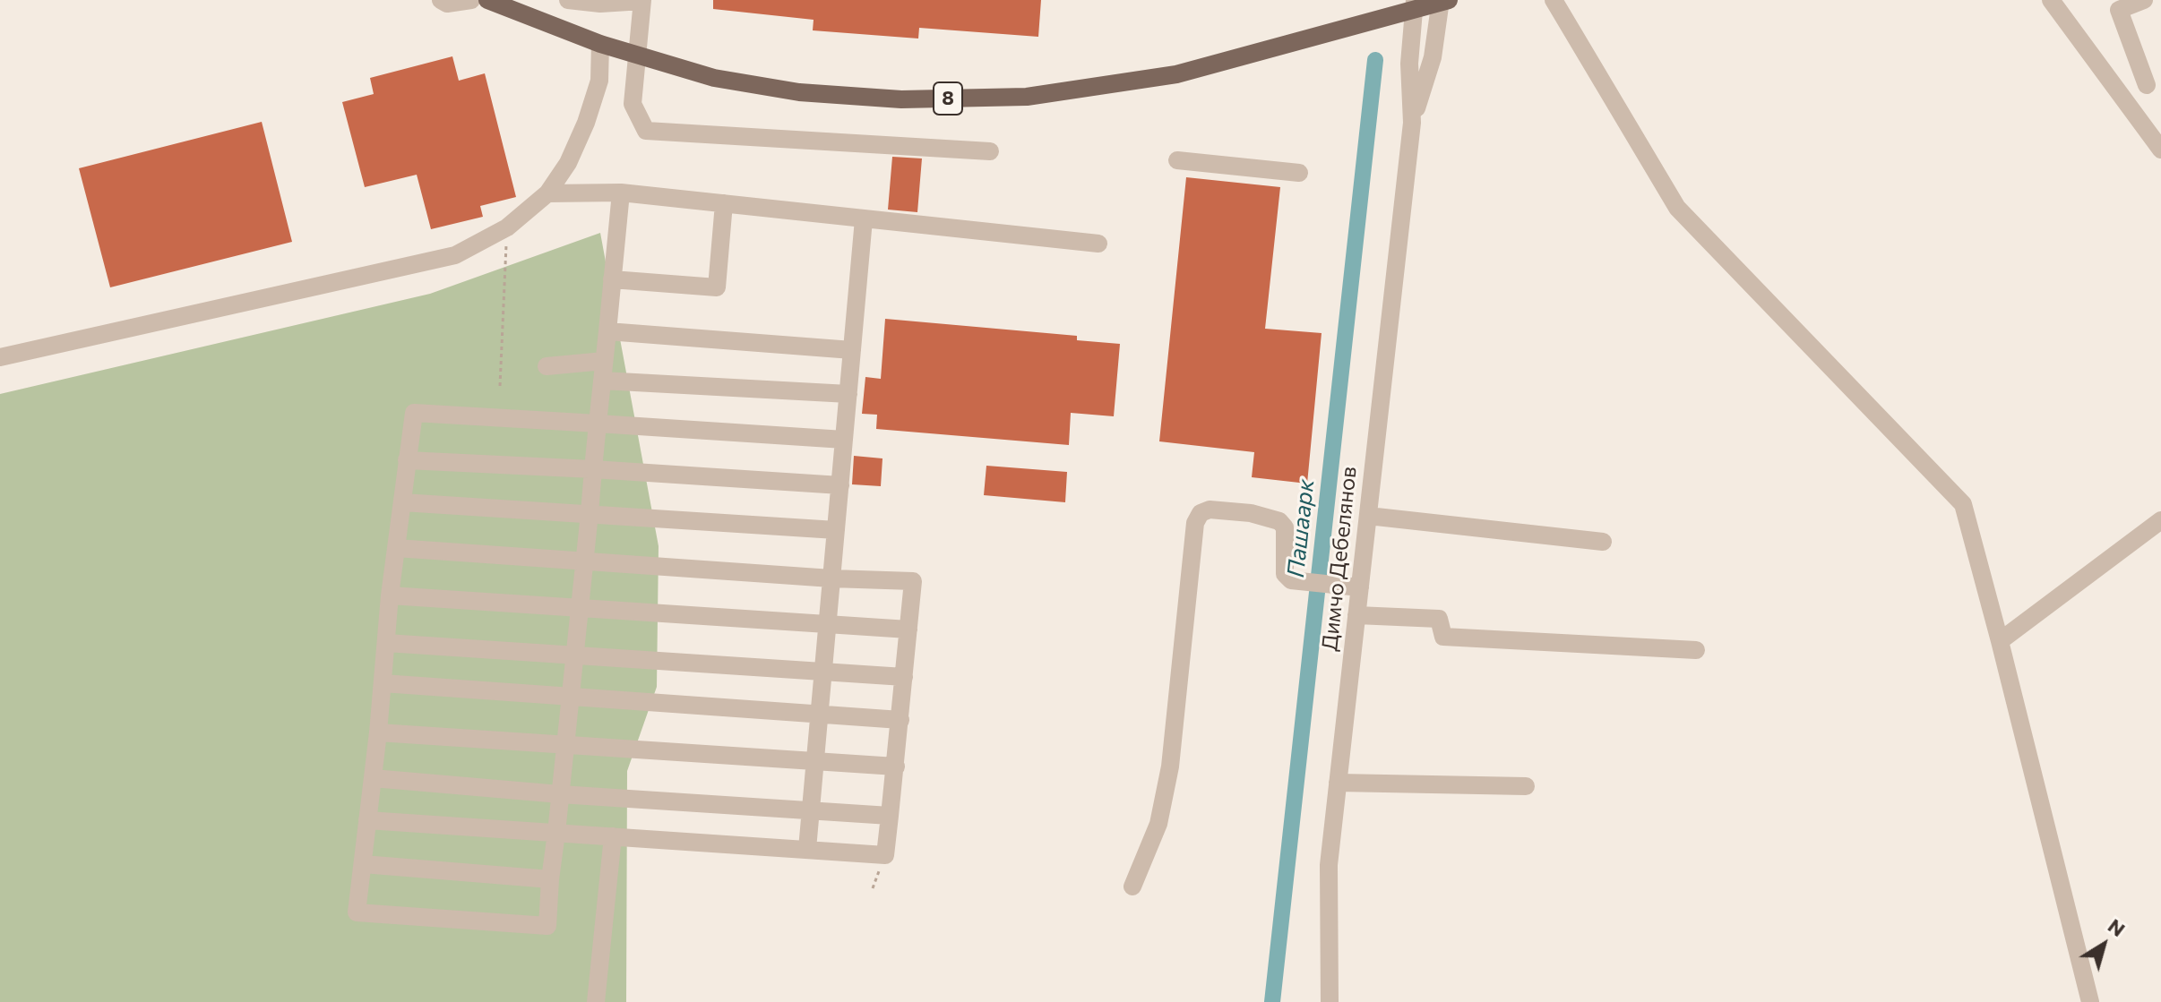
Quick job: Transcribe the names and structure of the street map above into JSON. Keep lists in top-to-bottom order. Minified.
{"streets":{"main road":["8"],"street":["Димчо Дебелянов"]},"crossings":[["8","Димчо Дебелянов"]],"water":["Пашаарк"],"north":"top right"}
